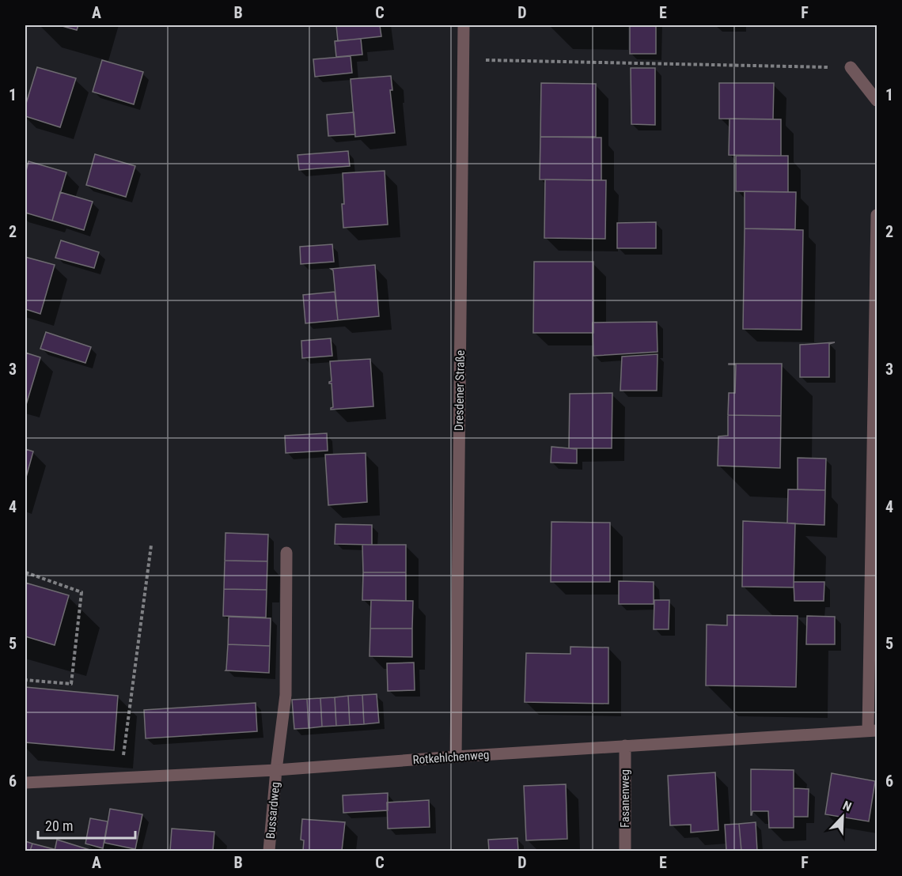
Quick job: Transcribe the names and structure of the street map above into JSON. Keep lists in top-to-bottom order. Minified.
{"streets":{"street":["Dresdener Straße","Rotkehlchenweg","Fasanenweg","Bussardweg"]},"crossings":[["Dresdener Straße","Rotkehlchenweg"],["Rotkehlchenweg","Fasanenweg"],["Rotkehlchenweg","Bussardweg"]],"scale_bar":"20 m","north":"top right","grid":{"columns":["A","B","C","D","E","F"],"rows":["1","2","3","4","5","6"]}}
